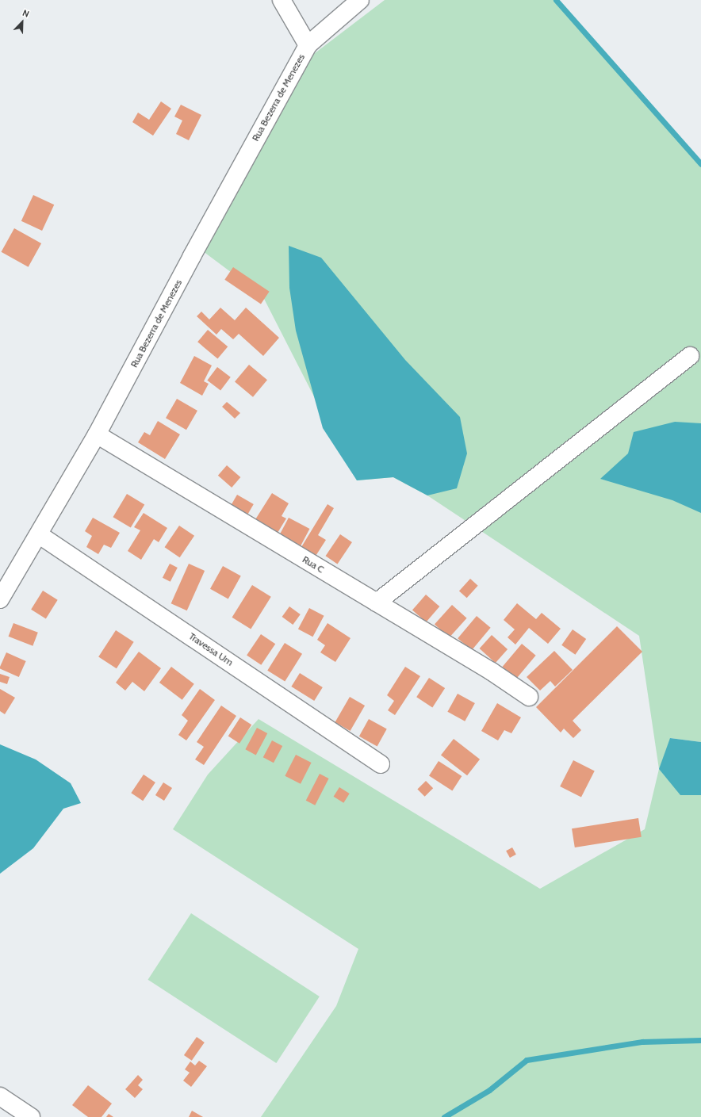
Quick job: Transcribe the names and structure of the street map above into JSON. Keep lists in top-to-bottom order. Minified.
{"streets":{"street":["Rua Bezerra de Menezes","Rua C","Travessa Um"]},"crossings":[["Rua Bezerra de Menezes","Rua C"],["Rua Bezerra de Menezes","Travessa Um"]],"north":"top right"}
